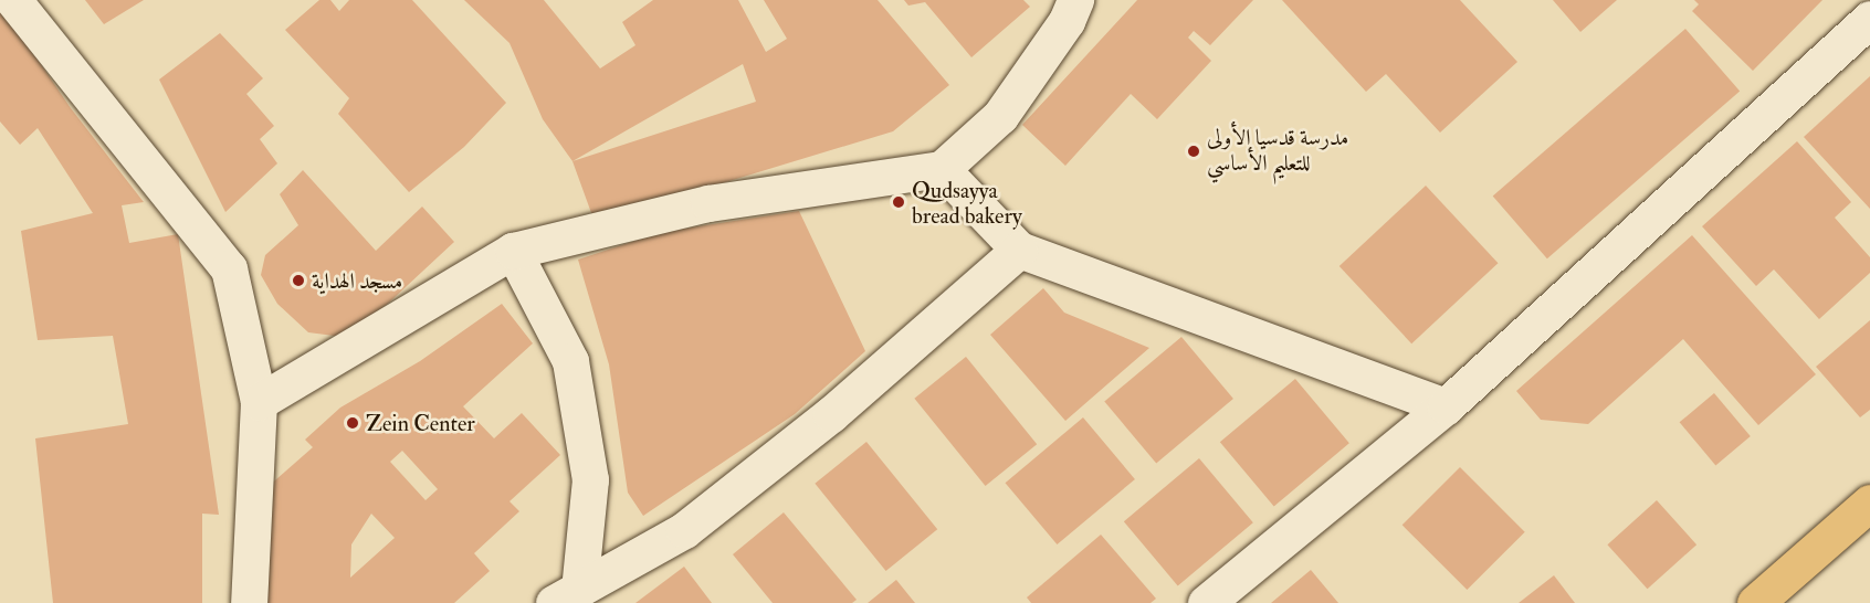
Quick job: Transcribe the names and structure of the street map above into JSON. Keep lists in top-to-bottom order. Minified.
{"places":["مدرسة قدسيا الأولى للتعليم الأساسي","Qudsayya bread bakery","مسجد الهداية","Zein Center"]}
